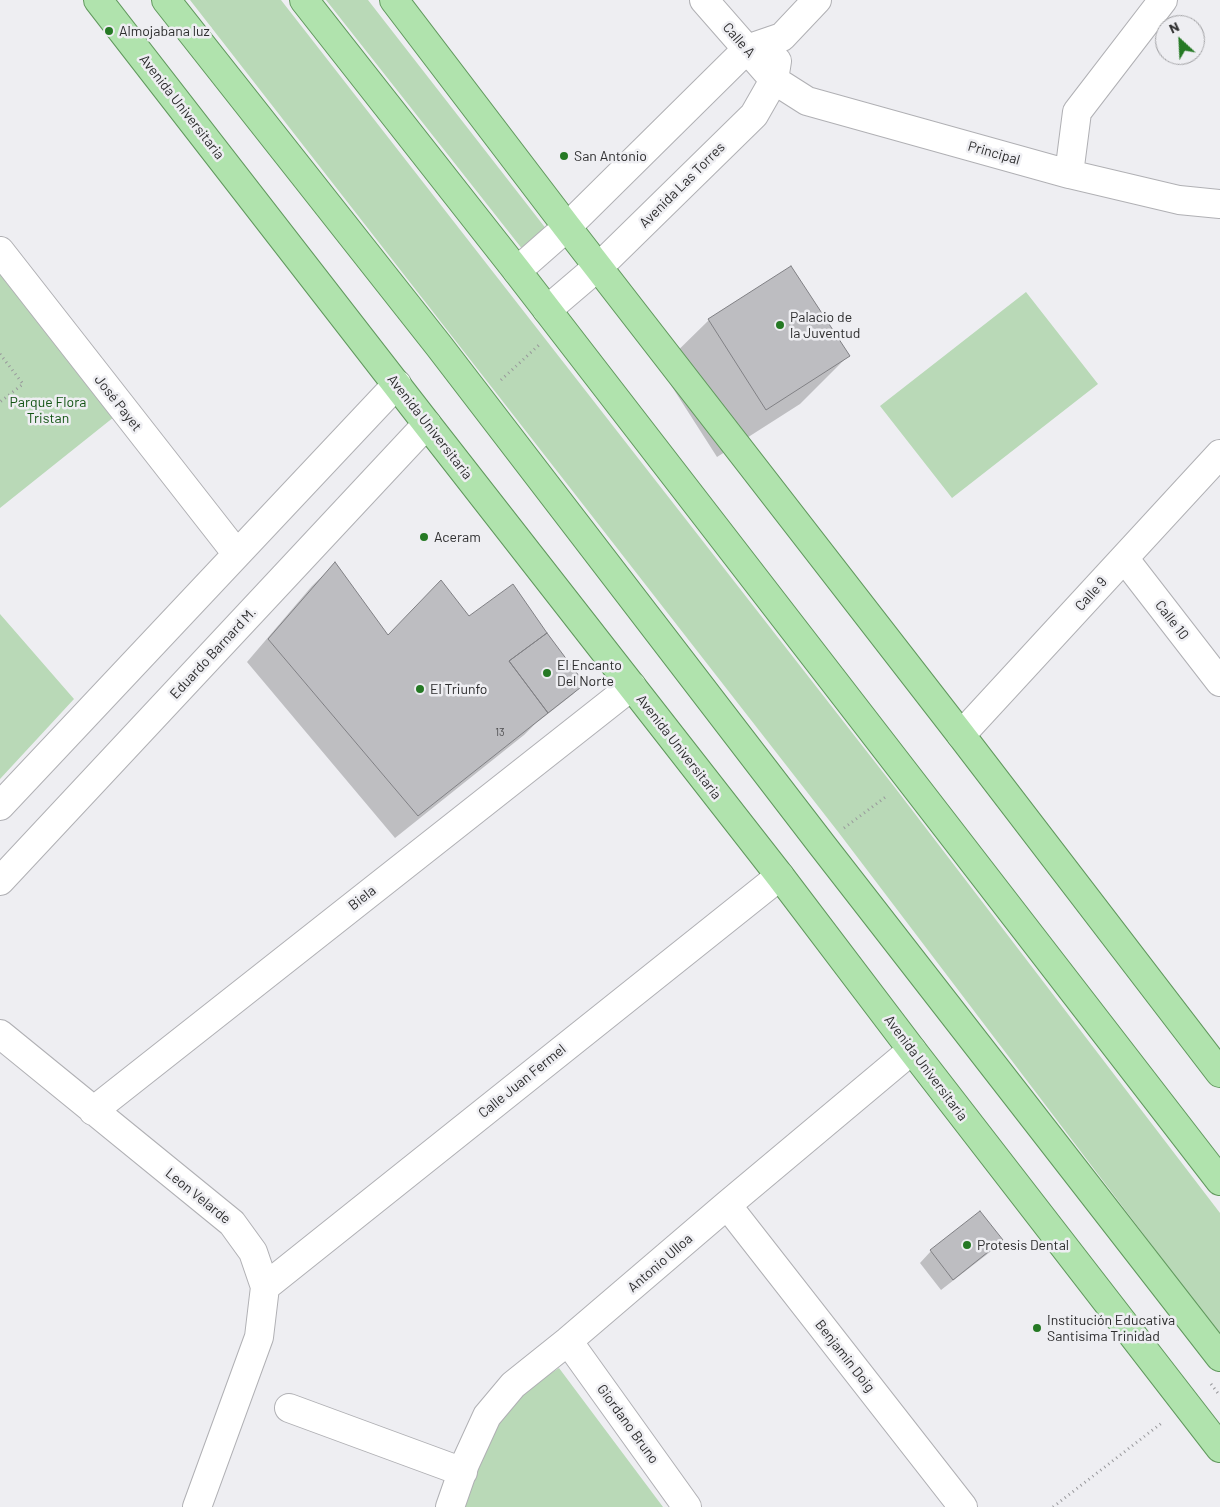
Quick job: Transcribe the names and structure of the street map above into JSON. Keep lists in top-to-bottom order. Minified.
{"streets":{"main road":["Avenida Universitaria"],"street":["Calle A","Principal","Avenida Las Torres","José Payet","Calle 9","Calle 10","Eduardo Barnard M.","Biela","Calle Juan Fermel","Leon Velarde","Antonio Ulloa","Benjamin Doig","Giordano Bruno"]},"crossings":[["Calle A","Principal"],["Calle A","Avenida Las Torres"],["Avenida Universitaria","Eduardo Barnard M."],["Avenida Universitaria","Biela"],["Avenida Universitaria","Calle Juan Fermel"],["Avenida Universitaria","Antonio Ulloa"],["Principal","Avenida Las Torres"],["Calle 9","Calle 10"],["Biela","Leon Velarde"],["Calle Juan Fermel","Leon Velarde"],["Antonio Ulloa","Benjamin Doig"],["Antonio Ulloa","Giordano Bruno"]],"parks":["Parque Flora Tristan"],"places":["Almojabana luz","San Antonio","Palacio de la Juventud","Aceram","El Encanto Del Norte","El Triunfo","Protesis Dental","Institución Educativa Santisima Trinidad"],"house_numbers":["13"],"north":"top left"}
